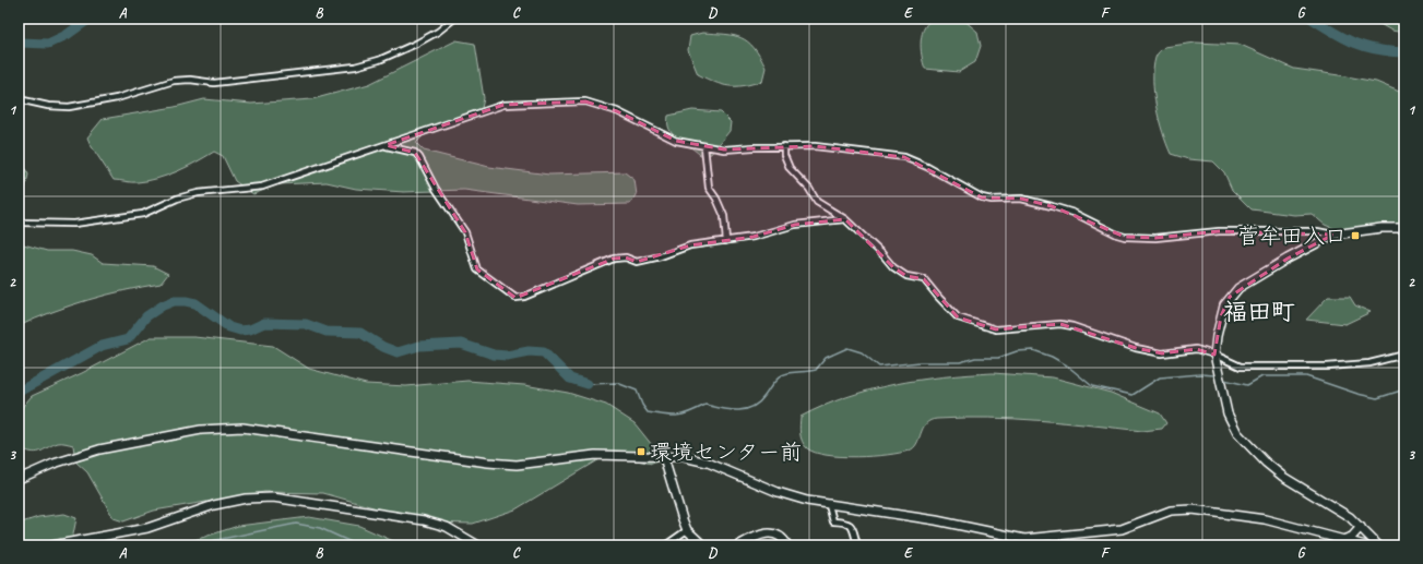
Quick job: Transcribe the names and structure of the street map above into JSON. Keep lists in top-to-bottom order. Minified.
{"districts":["福田町"],"places":{"transit":["菅牟田入口","環境センター前"]},"grid":{"columns":["A","B","C","D","E","F","G"],"rows":["1","2","3"]}}
